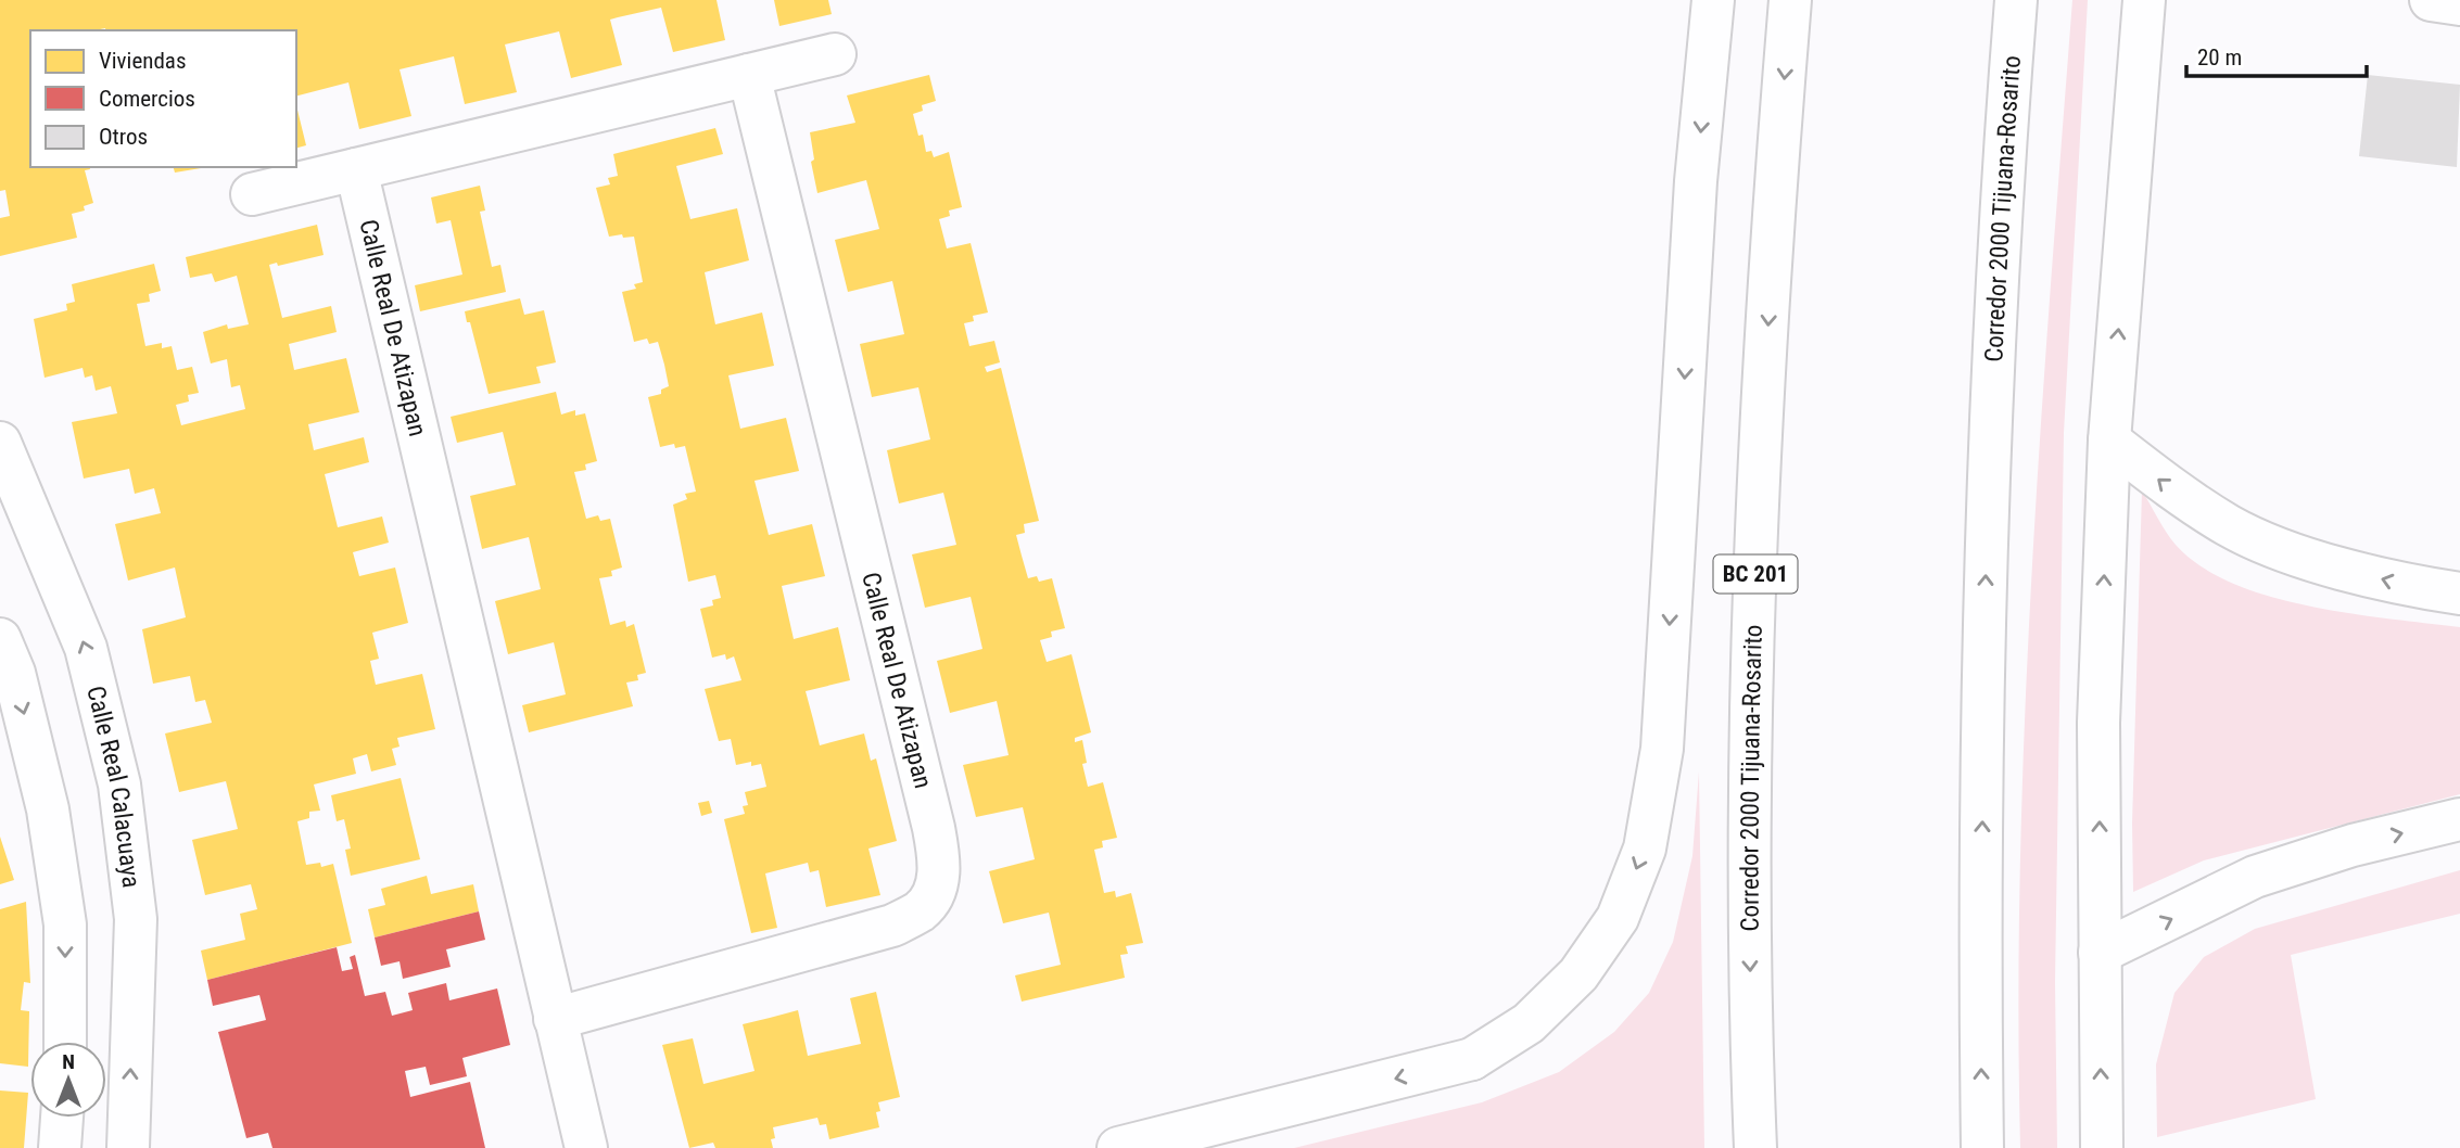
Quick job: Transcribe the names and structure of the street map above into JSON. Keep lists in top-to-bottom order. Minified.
{"streets":{"main road":["Corredor 2000 Tijuana-Rosarito","Calle Real De Atizapan","BC 201","Calle Real Calacuaya"]},"legend":["Viviendas","Comercios","Otros"],"scale_bar":"20 m","north":"top"}
